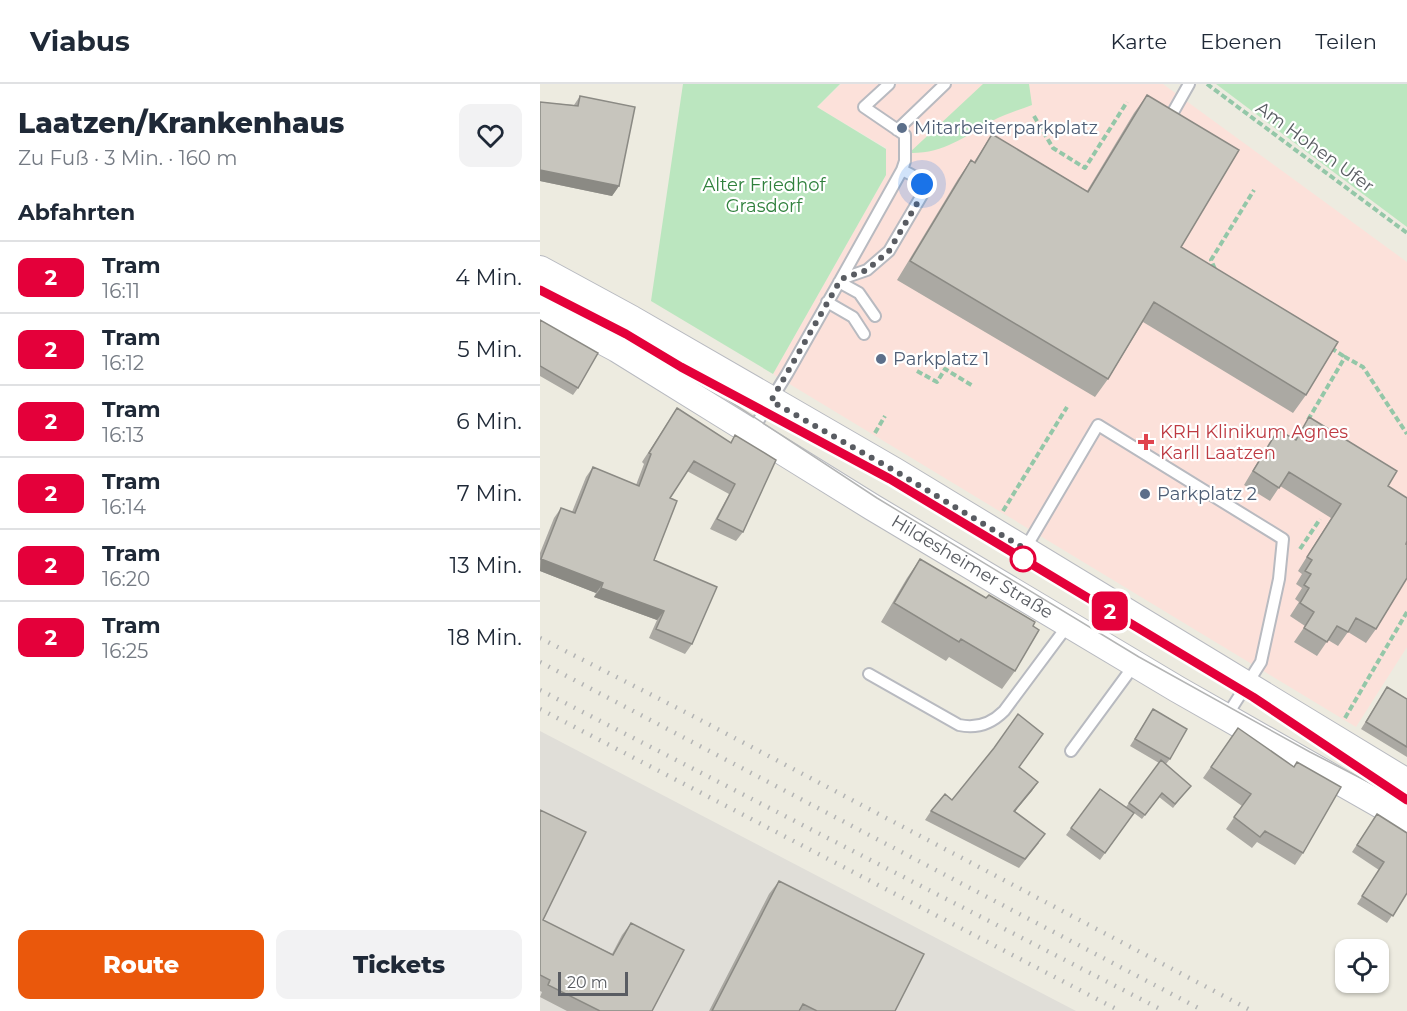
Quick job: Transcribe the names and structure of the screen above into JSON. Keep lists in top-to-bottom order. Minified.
{"streets":{"street":["Hildesheimer Straße"],"path":["Am Hohen Ufer"]},"parks":["Alter Friedhof Grasdorf"],"places":{"other":["Mitarbeiterparkplatz","Parkplatz 1","Parkplatz 2"],"health":["KRH Klinikum Agnes Karll Laatzen"]},"lines":["tram line 2"],"scale_bar":"20 m","page":{"header":"Viabus","nav":["Karte","Ebenen","Teilen"],"heading":[["Laatzen/Krankenhaus","Zu Fuß · 3 Min. · 160 m"],"Abfahrten"],"on_map":"2","list":[{"mark":"2","name":"Tram","note":"16:11","value":"4 Min."},{"mark":"2","name":"Tram","note":"16:12","value":"5 Min."},{"mark":"2","name":"Tram","note":"16:13","value":"6 Min."},{"mark":"2","name":"Tram","note":"16:14","value":"7 Min."},{"mark":"2","name":"Tram","note":"16:20","value":"13 Min."},{"mark":"2","name":"Tram","note":"16:25","value":"18 Min."}],"buttons":["Route","Tickets"],"scale":"20 m"}}
